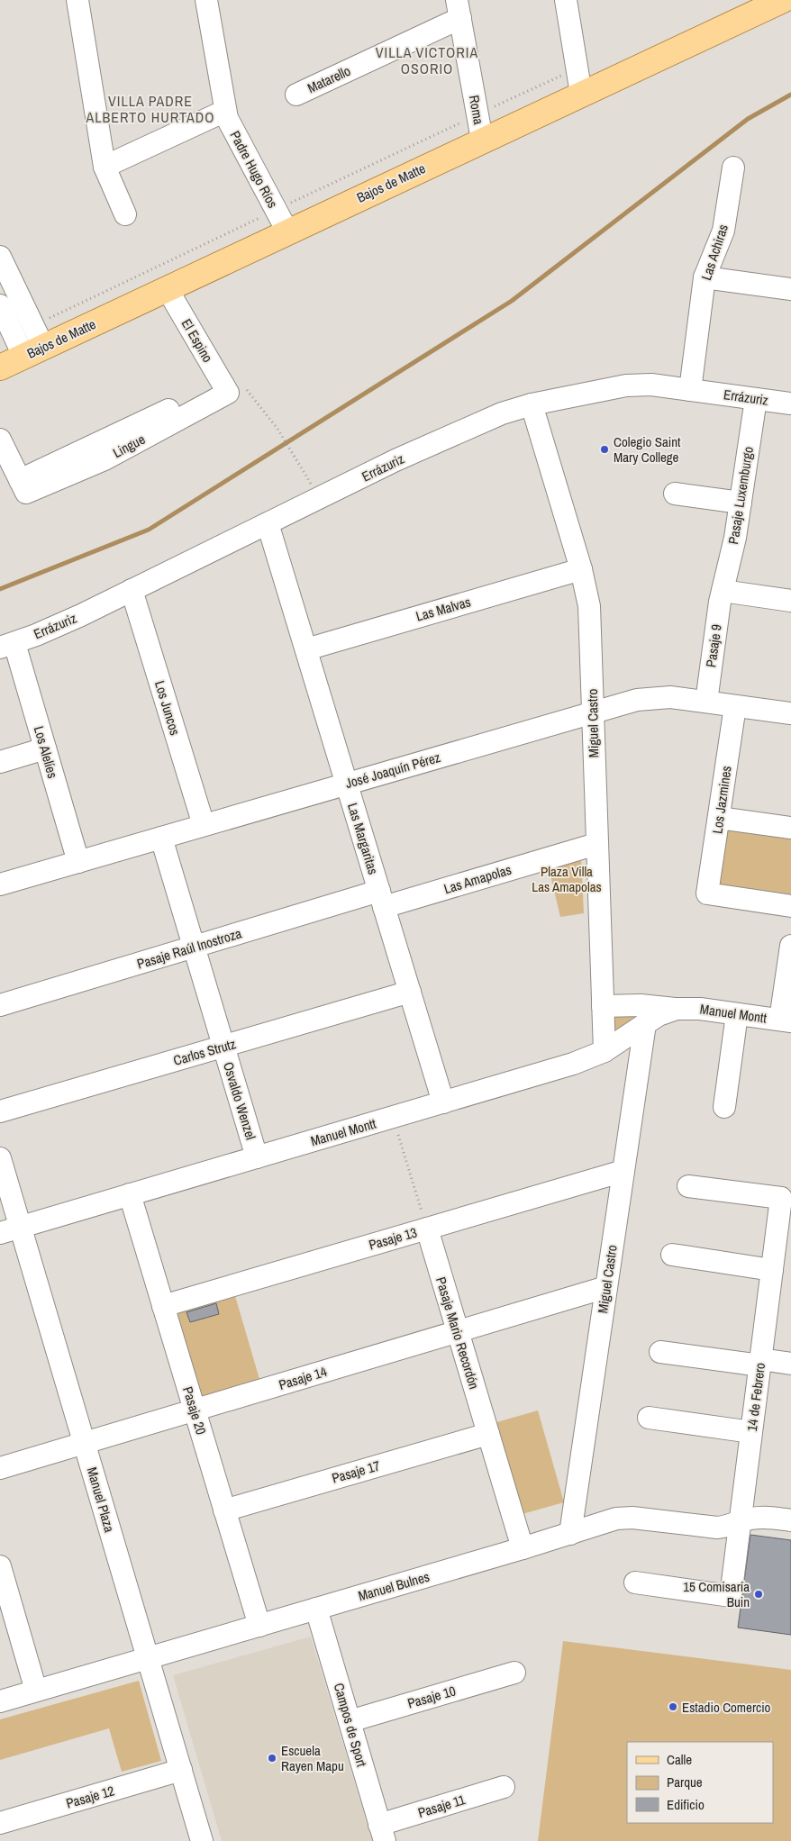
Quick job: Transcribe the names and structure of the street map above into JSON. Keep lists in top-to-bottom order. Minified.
{"streets":{"main road":["Bajos de Matte"],"street":["Matarello","Roma","Padre Hugo Ríos","Las Achiras","El Espino","Errázuriz","Lingue","Pasaje Luxemburgo","Las Malvas","Pasaje 9","Los Juncos","Miguel Castro","Los Alelíes","José Joaquín Pérez","Los Jazmines","Las Margaritas","Las Amapolas","Pasaje Raúl Inostroza","Manuel Montt","Carlos Strutz","Osvaldo Wenzel","Pasaje 13","Pasaje Mario Recordón","Pasaje 14","14 de Febrero","Pasaje 20","Pasaje 17","Manuel Plaza","Manuel Bulnes","Pasaje 10","Campos de Sport","Pasaje 12","Pasaje 11"]},"crossings":[["Matarello","Roma"],["Roma","Bajos de Matte"],["Padre Hugo Ríos","Bajos de Matte"],["Bajos de Matte","El Espino"],["Las Achiras","Errázuriz"],["El Espino","Lingue"],["Errázuriz","Pasaje Luxemburgo"],["Errázuriz","Los Juncos"],["Errázuriz","Miguel Castro"],["Errázuriz","Los Alelíes"],["Errázuriz","Las Margaritas"],["Pasaje Luxemburgo","Pasaje 9"],["Las Malvas","Miguel Castro"],["Las Malvas","Las Margaritas"],["Pasaje 9","José Joaquín Pérez"],["Los Juncos","José Joaquín Pérez"],["Miguel Castro","José Joaquín Pérez"],["Miguel Castro","Las Amapolas"],["Miguel Castro","Manuel Montt"],["Miguel Castro","Pasaje 13"],["Miguel Castro","Pasaje 14"],["Miguel Castro","Manuel Bulnes"],["Los Alelíes","José Joaquín Pérez"],["José Joaquín Pérez","Los Jazmines"],["José Joaquín Pérez","Las Margaritas"],["José Joaquín Pérez","Osvaldo Wenzel"],["Las Margaritas","Las Amapolas"],["Las Margaritas","Pasaje Raúl Inostroza"],["Las Margaritas","Manuel Montt"],["Las Margaritas","Carlos Strutz"],["Las Amapolas","Pasaje Raúl Inostroza"],["Pasaje Raúl Inostroza","Osvaldo Wenzel"],["Manuel Montt","Osvaldo Wenzel"],["Manuel Montt","Pasaje 20"],["Manuel Montt","Manuel Plaza"],["Carlos Strutz","Osvaldo Wenzel"],["Pasaje 13","Pasaje Mario Recordón"],["Pasaje 13","Pasaje 20"],["Pasaje Mario Recordón","Pasaje 14"],["Pasaje Mario Recordón","Pasaje 17"],["Pasaje Mario Recordón","Manuel Bulnes"],["Pasaje 14","Pasaje 20"],["Pasaje 14","Manuel Plaza"],["14 de Febrero","Manuel Bulnes"],["Pasaje 20","Pasaje 17"],["Pasaje 20","Manuel Bulnes"],["Manuel Plaza","Manuel Bulnes"],["Manuel Plaza","Pasaje 12"],["Manuel Bulnes","Campos de Sport"],["Pasaje 10","Campos de Sport"],["Campos de Sport","Pasaje 11"]],"districts":["VILLA VICTORIA OSORIO","VILLA PADRE ALBERTO HURTADO"],"parks":["Plaza Villa Las Amapolas"],"places":["Colegio Saint Mary College","15 Comisaría Buin","Estadio Comercio","Escuela Rayen Mapu"],"legend":["Calle","Parque","Edificio"]}
